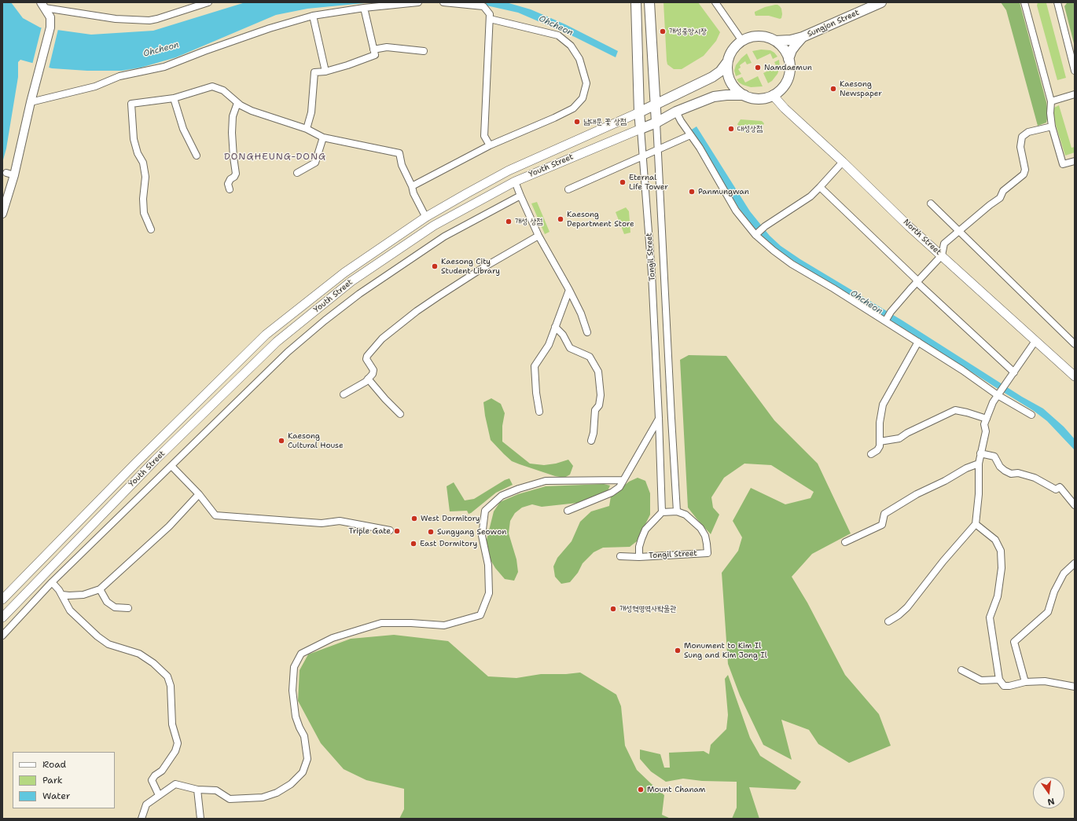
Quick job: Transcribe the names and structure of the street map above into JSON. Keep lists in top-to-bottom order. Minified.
{"streets":{"main road":["Sungjon Street","Youth Street","North Street","Tongil Street"]},"crossings":[["Youth Street","North Street"],["Youth Street","Tongil Street"]],"districts":["DONGHEUNG-DONG"],"water":["Ohcheon"],"places":["개성중앙시장","Namdaemun","Kaesong Newspaper","남대문 꽃 상점","대성상점","Eternal Life Tower","Panmungwan","Kaesong Department Store","개성 상점","Kaesong City Student Library","Kaesong Cultural House","West Dormitory","Triple Gate","Sungyang Seowon","East Dormitory","개성혁명역사박물관","Monument to Kim Il Sung and Kim Jong Il","Mount Chanam"],"legend":["Road","Park","Water"],"north":"bottom"}
